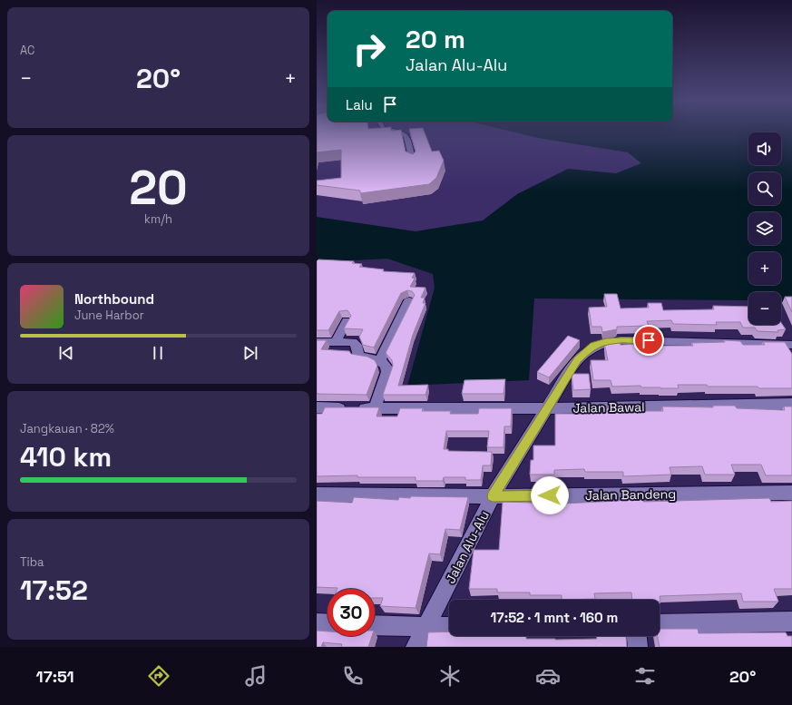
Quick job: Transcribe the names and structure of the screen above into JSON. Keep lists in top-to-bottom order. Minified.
{"streets":{"street":["Jalan Bawal","Jalan Bandeng","Jalan Alu-Alu"]},"crossings":[["Jalan Bawal","Jalan Alu-Alu"],["Jalan Bandeng","Jalan Alu-Alu"]],"page":{"tile":["AC",["20","km/h"],["Jangkauan · 82%","410 km"],["Tiba","17:52"]],"turn":["20 m","Jalan Alu-Alu"],"heat":["−","20°","+"],"then":"Lalu","map_buttons":["+","−"],"song":["Northbound","June Harbor"],"limit":"30","trip":"17:52 · 1 mnt · 160 m","tabs":["17:51","20°"]}}
